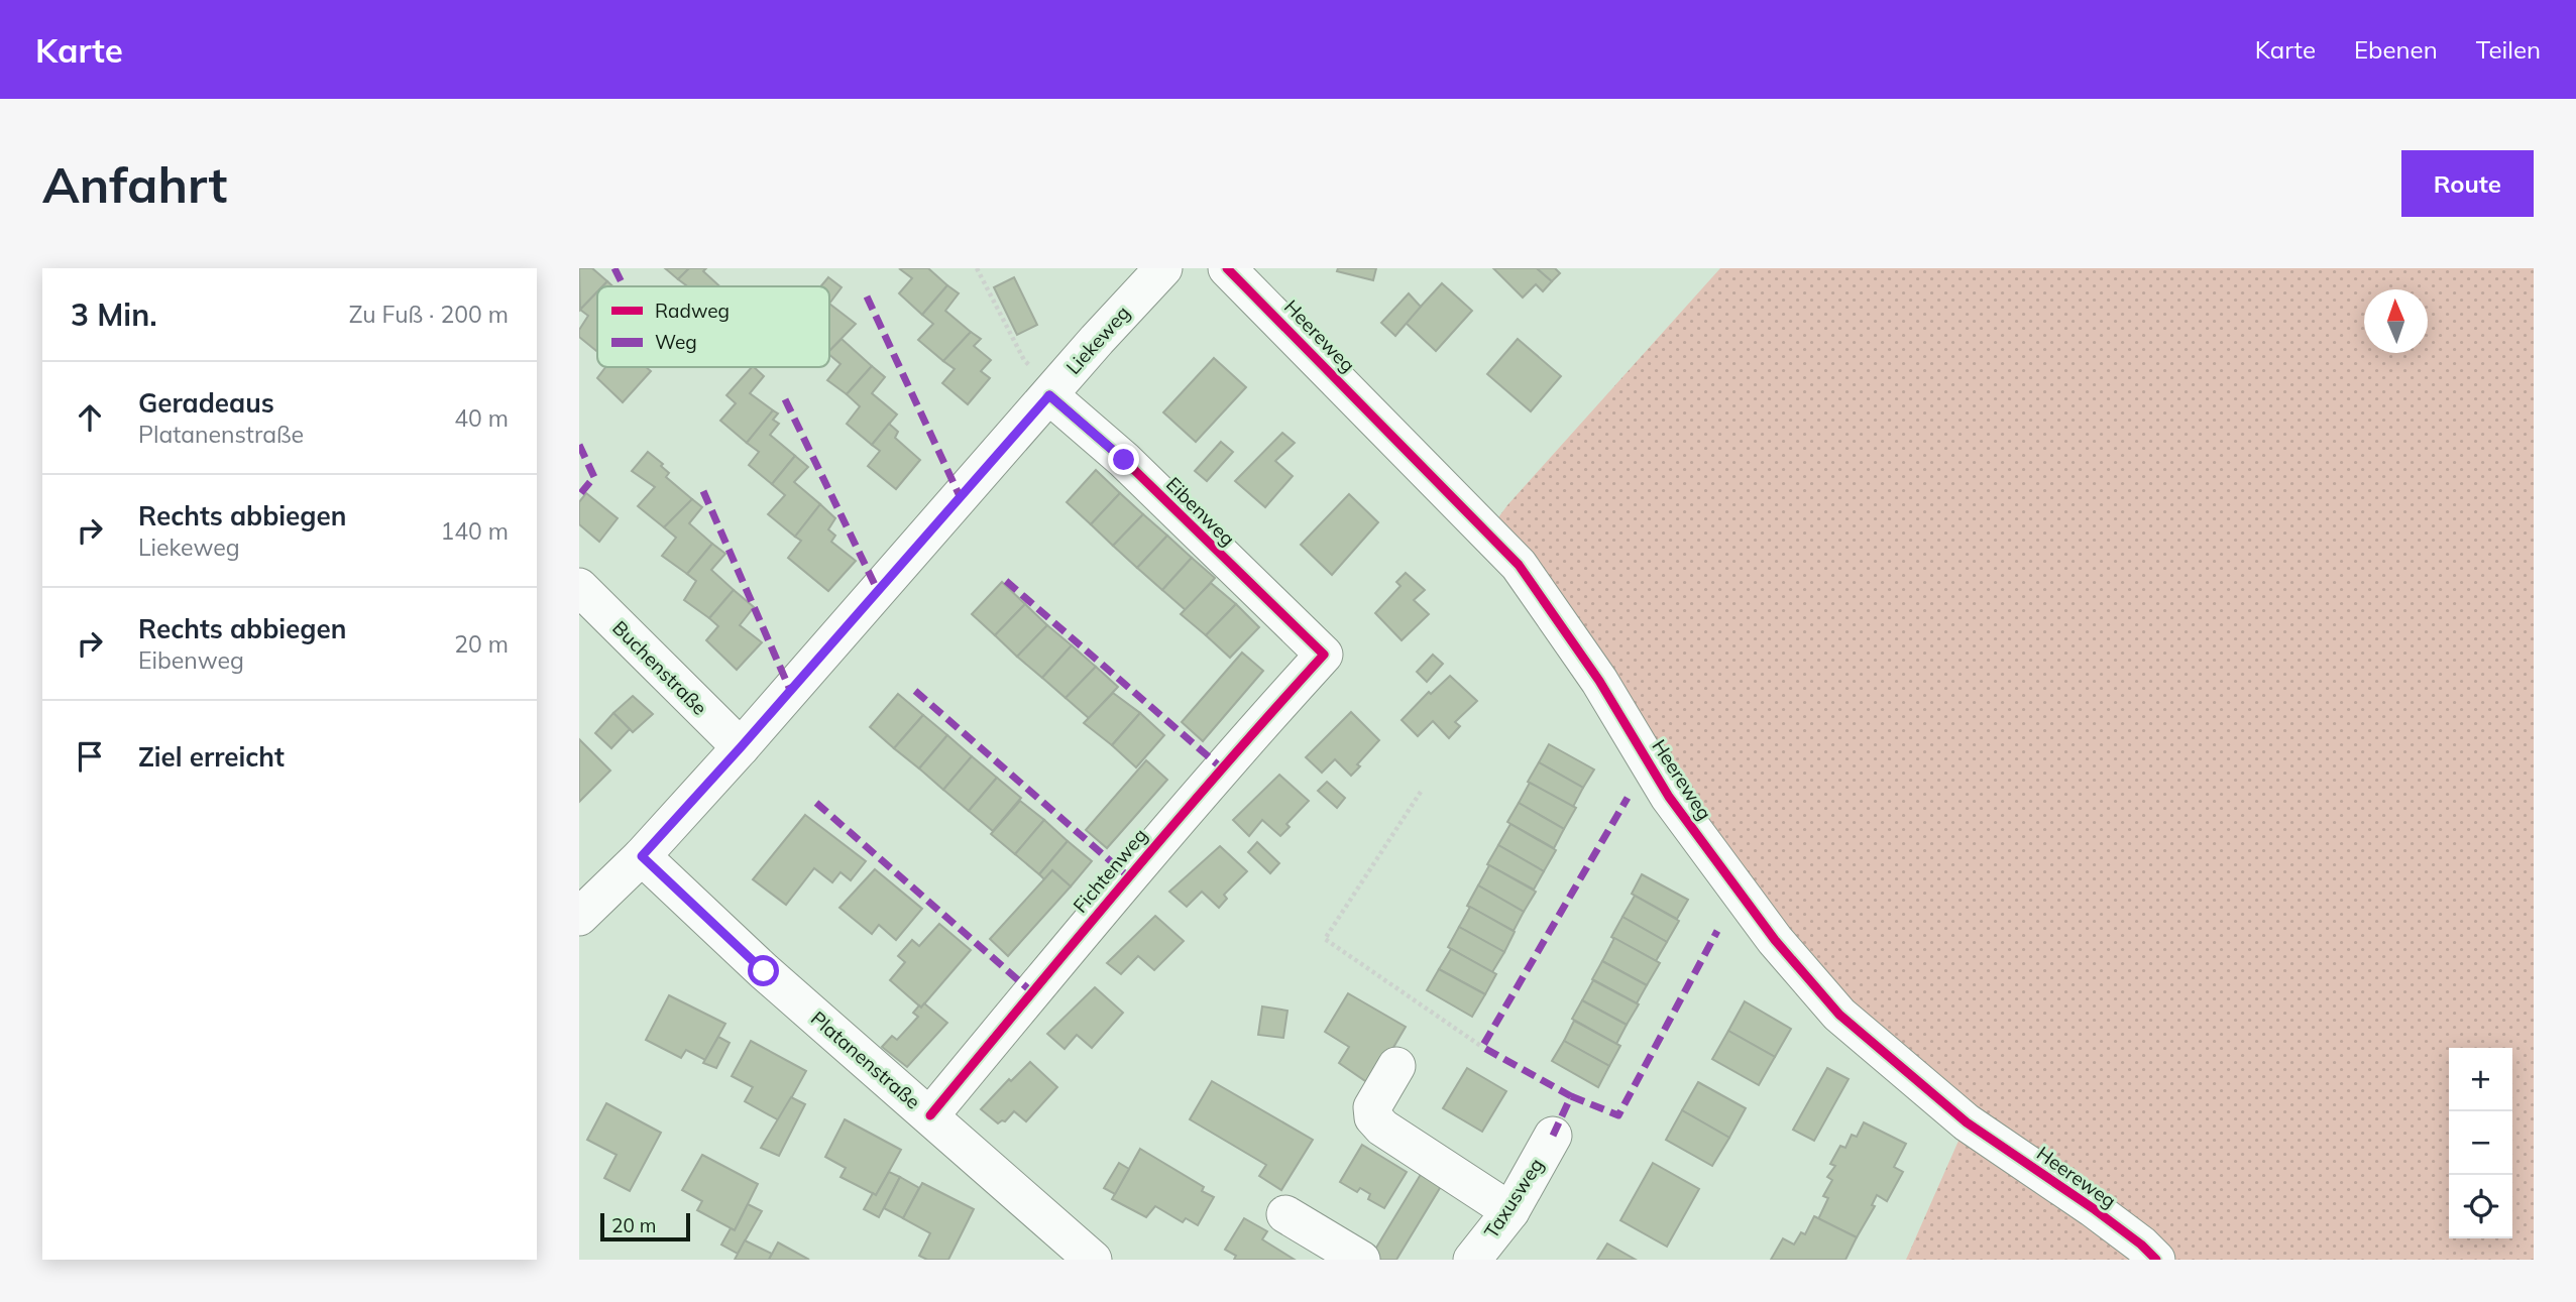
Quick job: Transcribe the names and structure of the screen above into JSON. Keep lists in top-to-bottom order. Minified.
{"streets":{"street":["Heereweg","Liekeweg","Eibenweg","Buchenstraße","Fichtenweg","Platanenstraße","Taxusweg"]},"crossings":[["Liekeweg","Eibenweg"],["Liekeweg","Buchenstraße"],["Liekeweg","Platanenstraße"],["Eibenweg","Fichtenweg"],["Fichtenweg","Platanenstraße"]],"legend":["Radweg","Weg"],"scale_bar":"20 m","north":"top","page":{"header":"Karte","nav":["Karte","Ebenen","Teilen"],"buttons":"Route","title":"Anfahrt","heading":["3 Min.","Zu Fuß · 200 m"],"list":[["Geradeaus","Platanenstraße","40 m"],["Rechts abbiegen","Liekeweg","140 m"],["Rechts abbiegen","Eibenweg","20 m"],"Ziel erreicht"],"map_buttons":["+","−"],"scale":"20 m"}}
